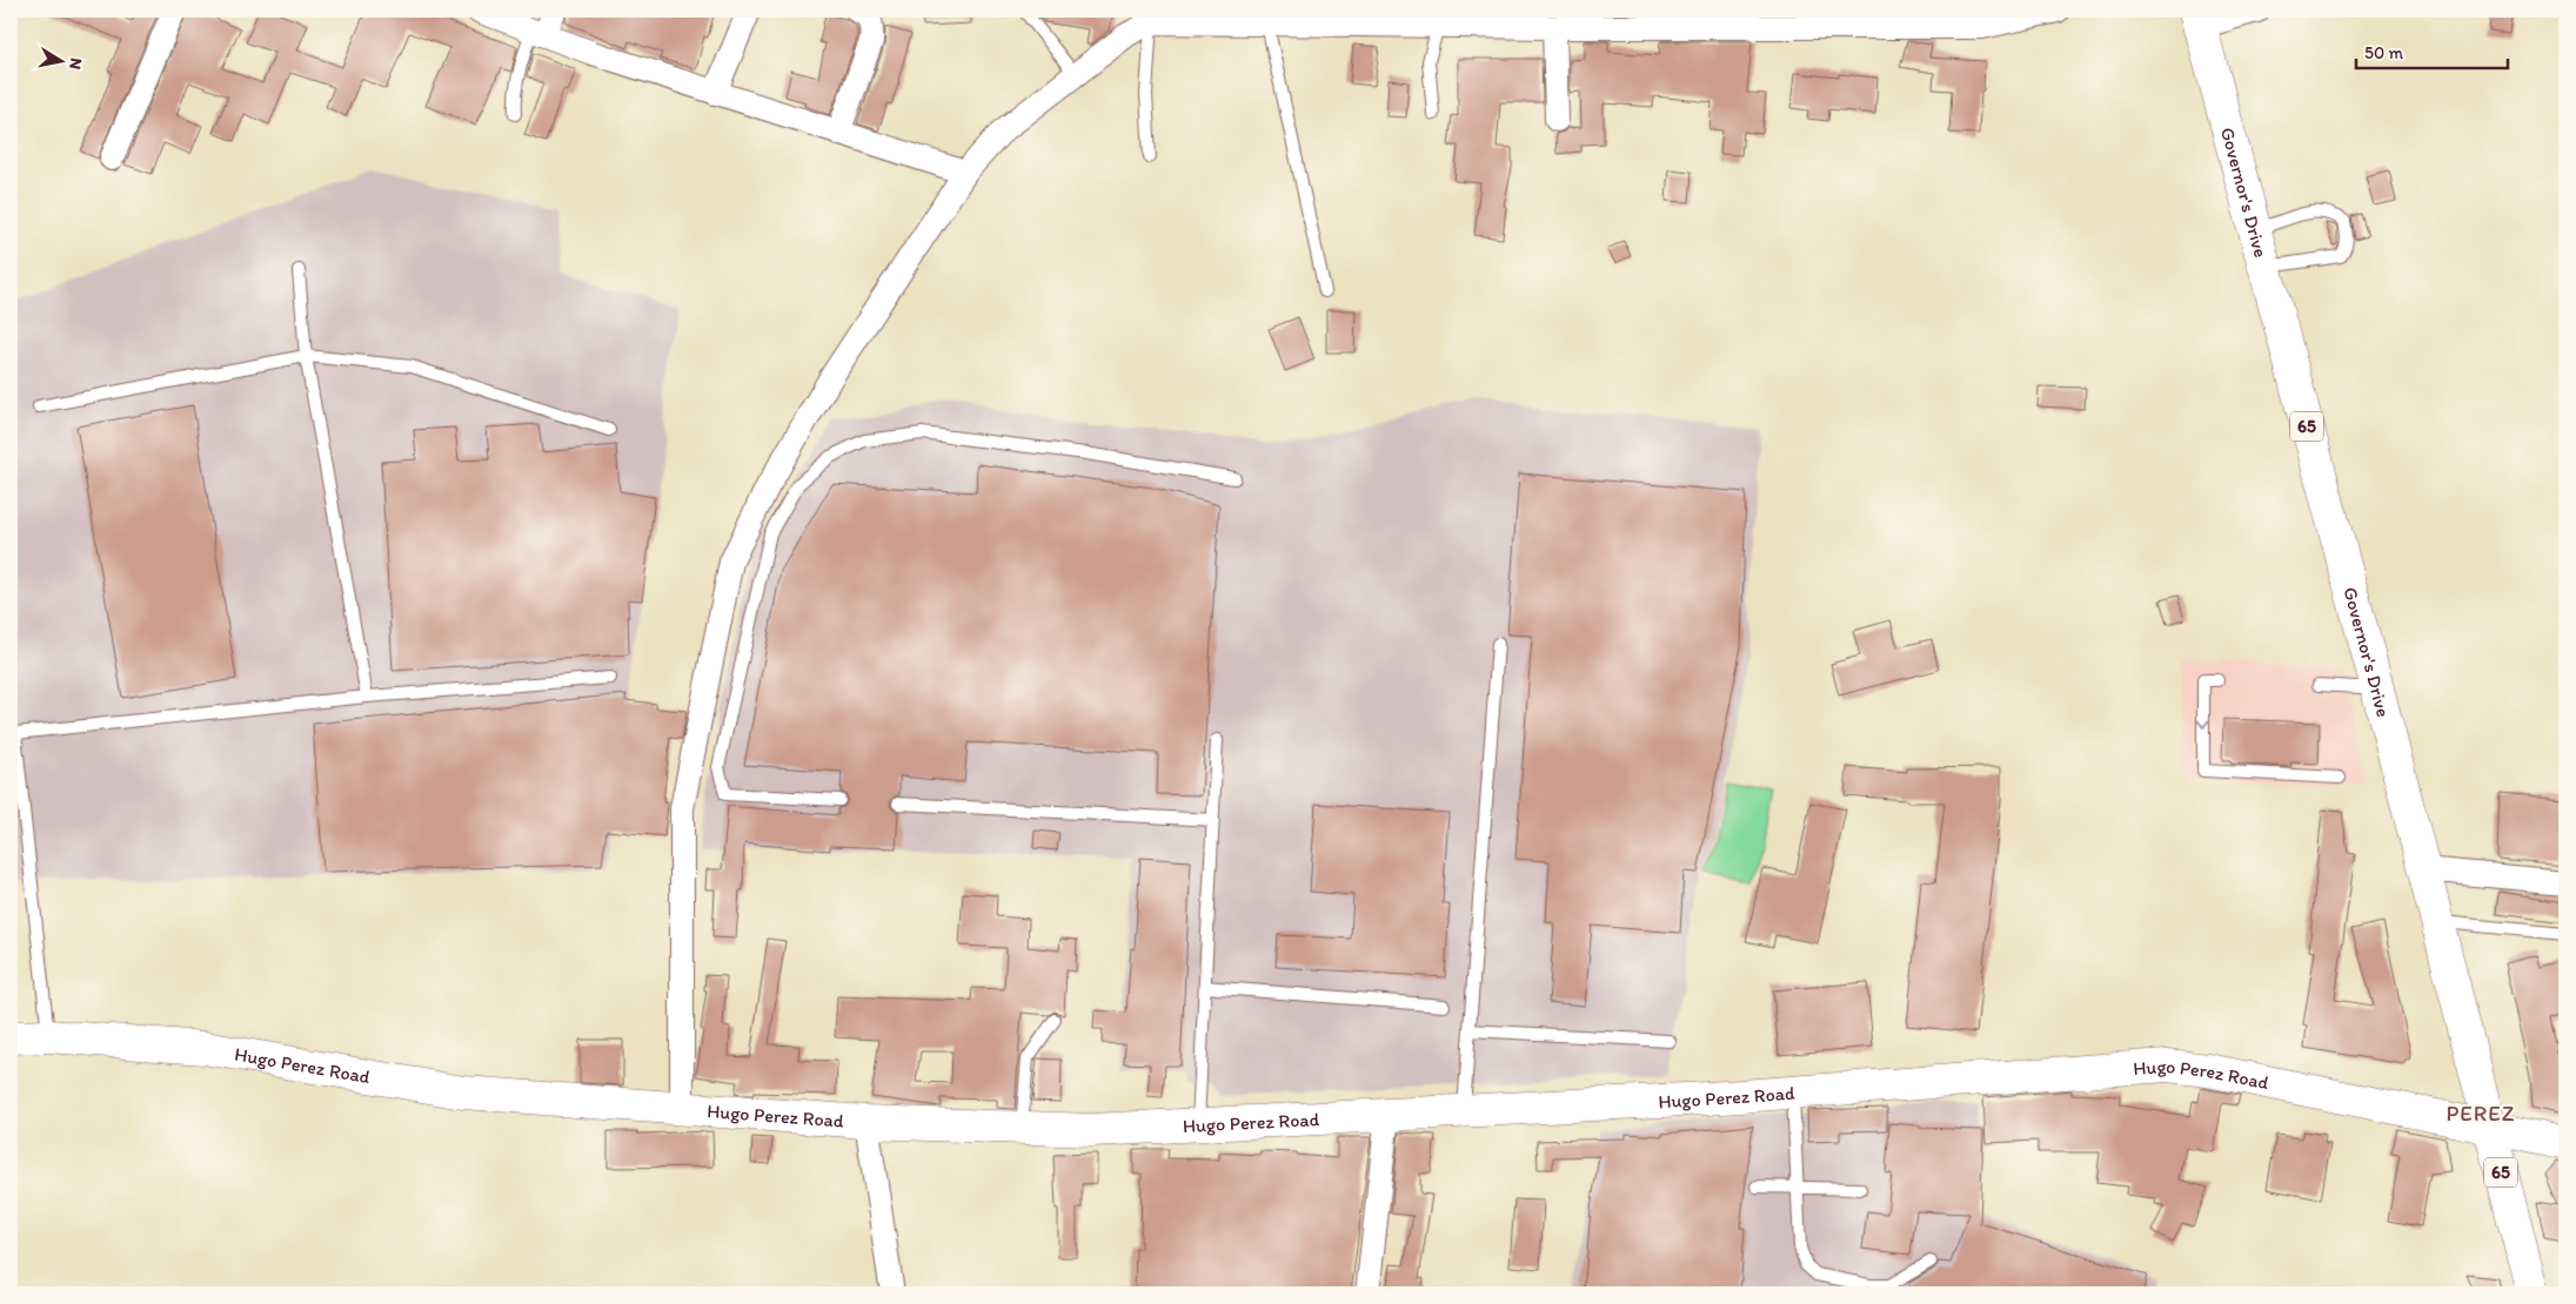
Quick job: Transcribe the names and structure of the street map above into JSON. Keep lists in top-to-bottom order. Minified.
{"streets":{"street":["Governor's Drive","65","Hugo Perez Road"]},"crossings":[["Governor's Drive","Hugo Perez Road"]],"districts":["PEREZ"],"scale_bar":"50 m","north":"right"}
